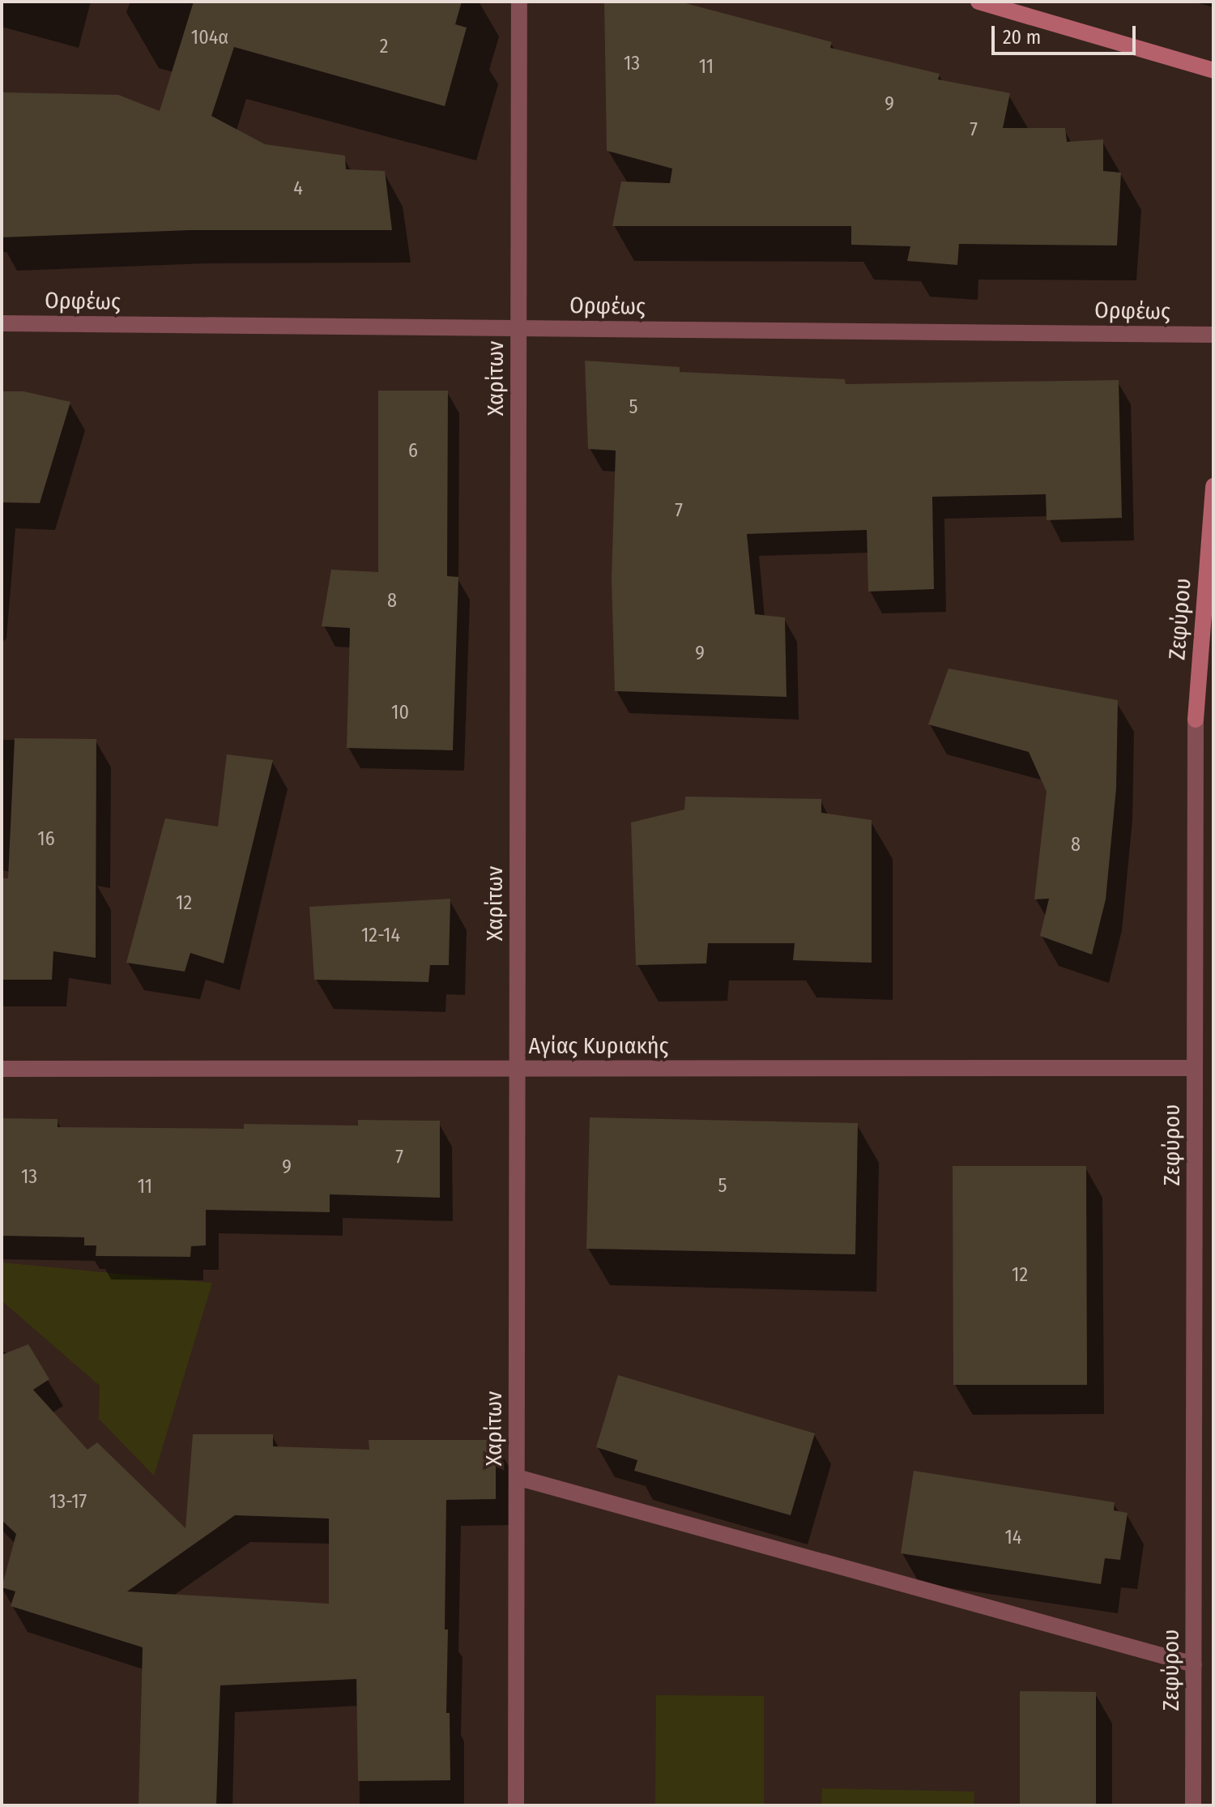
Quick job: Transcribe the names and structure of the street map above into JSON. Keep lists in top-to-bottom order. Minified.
{"streets":{"street":["Ορφέως","Χαρίτων","Ζεφύρου","Αγίας Κυριακής"]},"crossings":[["Ορφέως","Χαρίτων"],["Χαρίτων","Αγίας Κυριακής"],["Ζεφύρου","Αγίας Κυριακής"]],"house_numbers":["104α","2","13","11","9","7","4","5","6","7","8","9","10","16","8","12","12-14","7","9","13","5","11","12","13-17","14"],"scale_bar":"20 m"}
